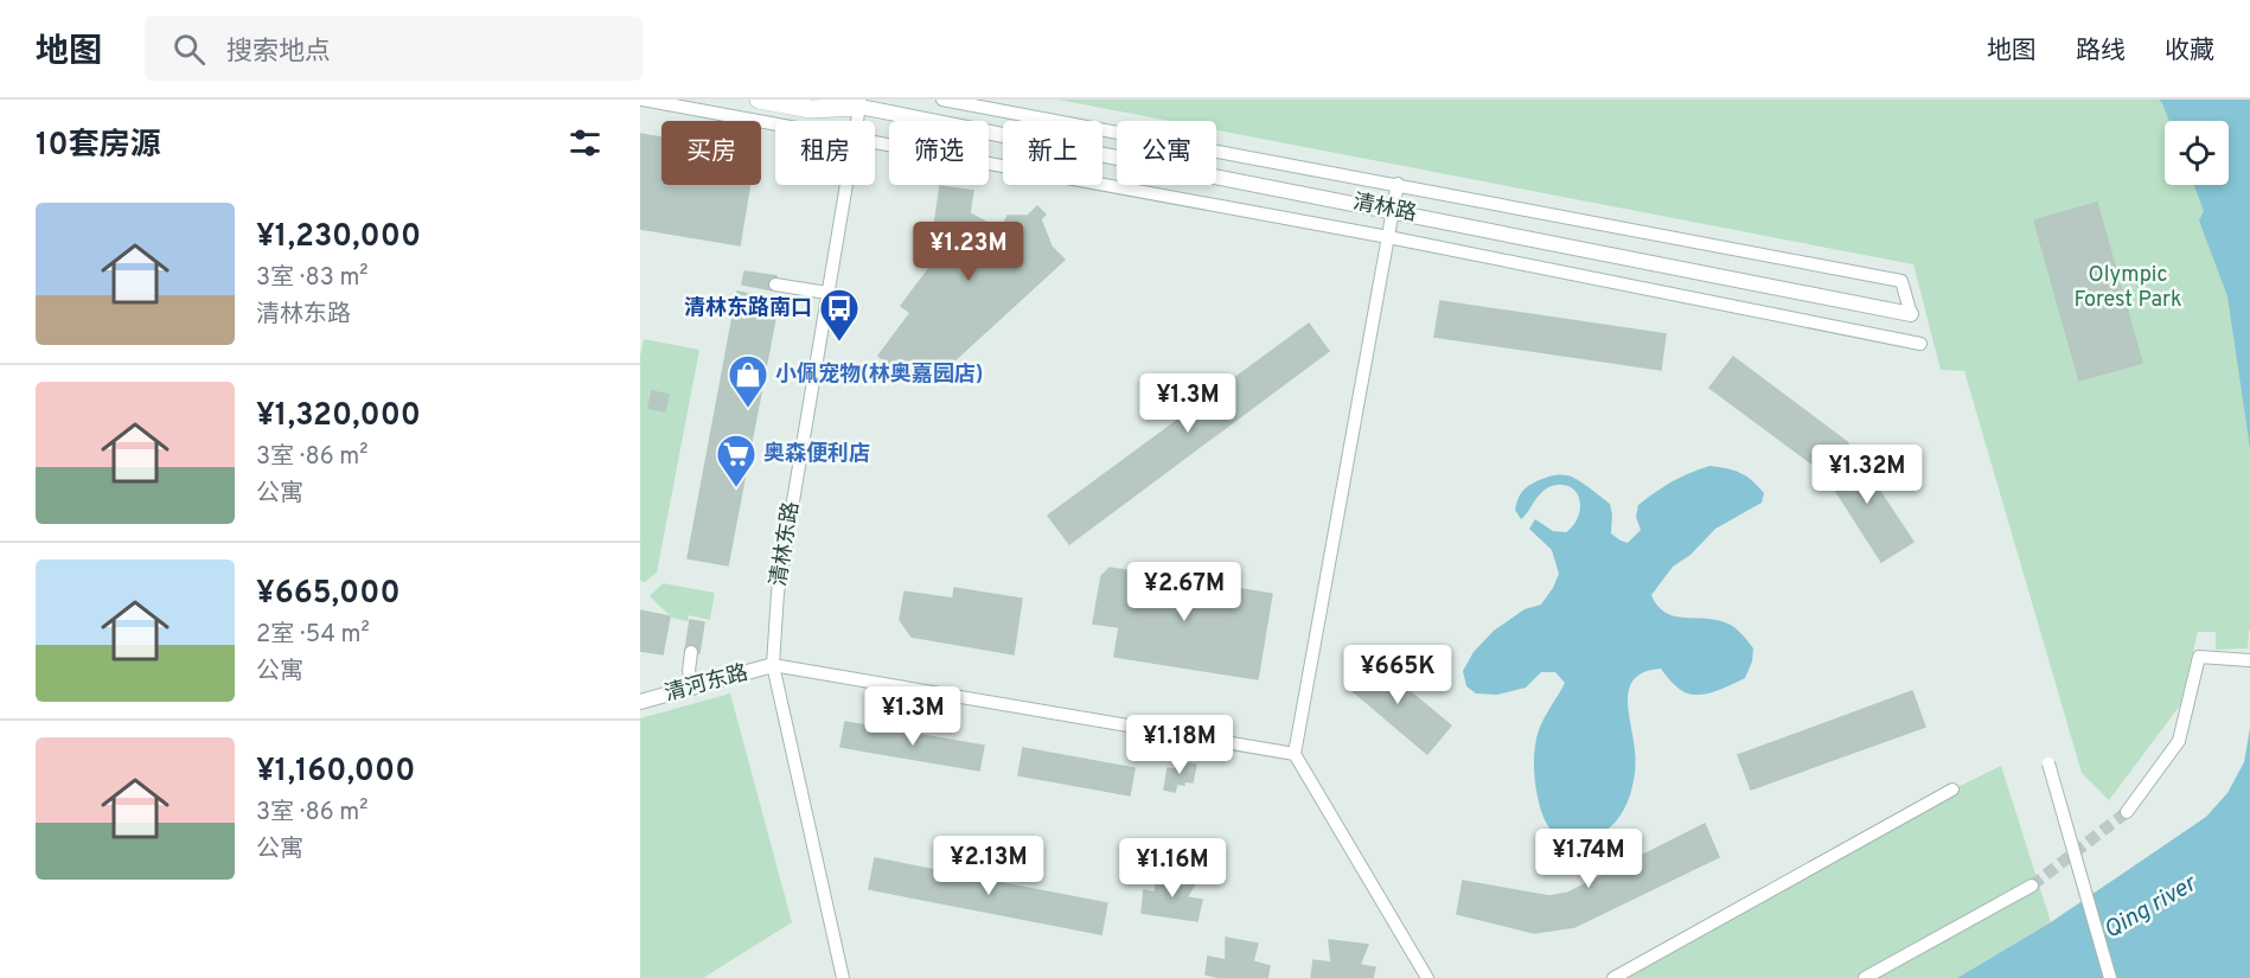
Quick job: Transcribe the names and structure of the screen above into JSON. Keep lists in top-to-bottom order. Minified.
{"streets":{"street":["清林路","清林东路","清河东路"]},"crossings":[["清林路","清林东路"],["清林东路","清河东路"]],"water":["Qing river"],"parks":["Olympic Forest Park"],"places":{"bus stop":["清林东路南口"],"shop":["小佩宠物(林奥嘉园店)"],"supermarket":["奥森便利店"]},"page":{"header":"地图","search":"搜索地点","nav":["地图","路线","收藏"],"heading":"10套房源","chip":["买房","租房","筛选","新上","公寓"],"list":[{"name":"¥1,230,000","note":"3室 · 83 m² · 清林东路"},{"name":"¥1,320,000","note":"3室 · 86 m² · 公寓"},{"name":"¥665,000","note":"2室 · 54 m² · 公寓"},{"name":"¥1,160,000","note":"3室 · 86 m² · 公寓"}],"price":["¥1.23M","¥1.3M","¥1.32M","¥2.67M","¥665K","¥1.3M","¥1.18M","¥1.74M","¥2.13M","¥1.16M"]}}
